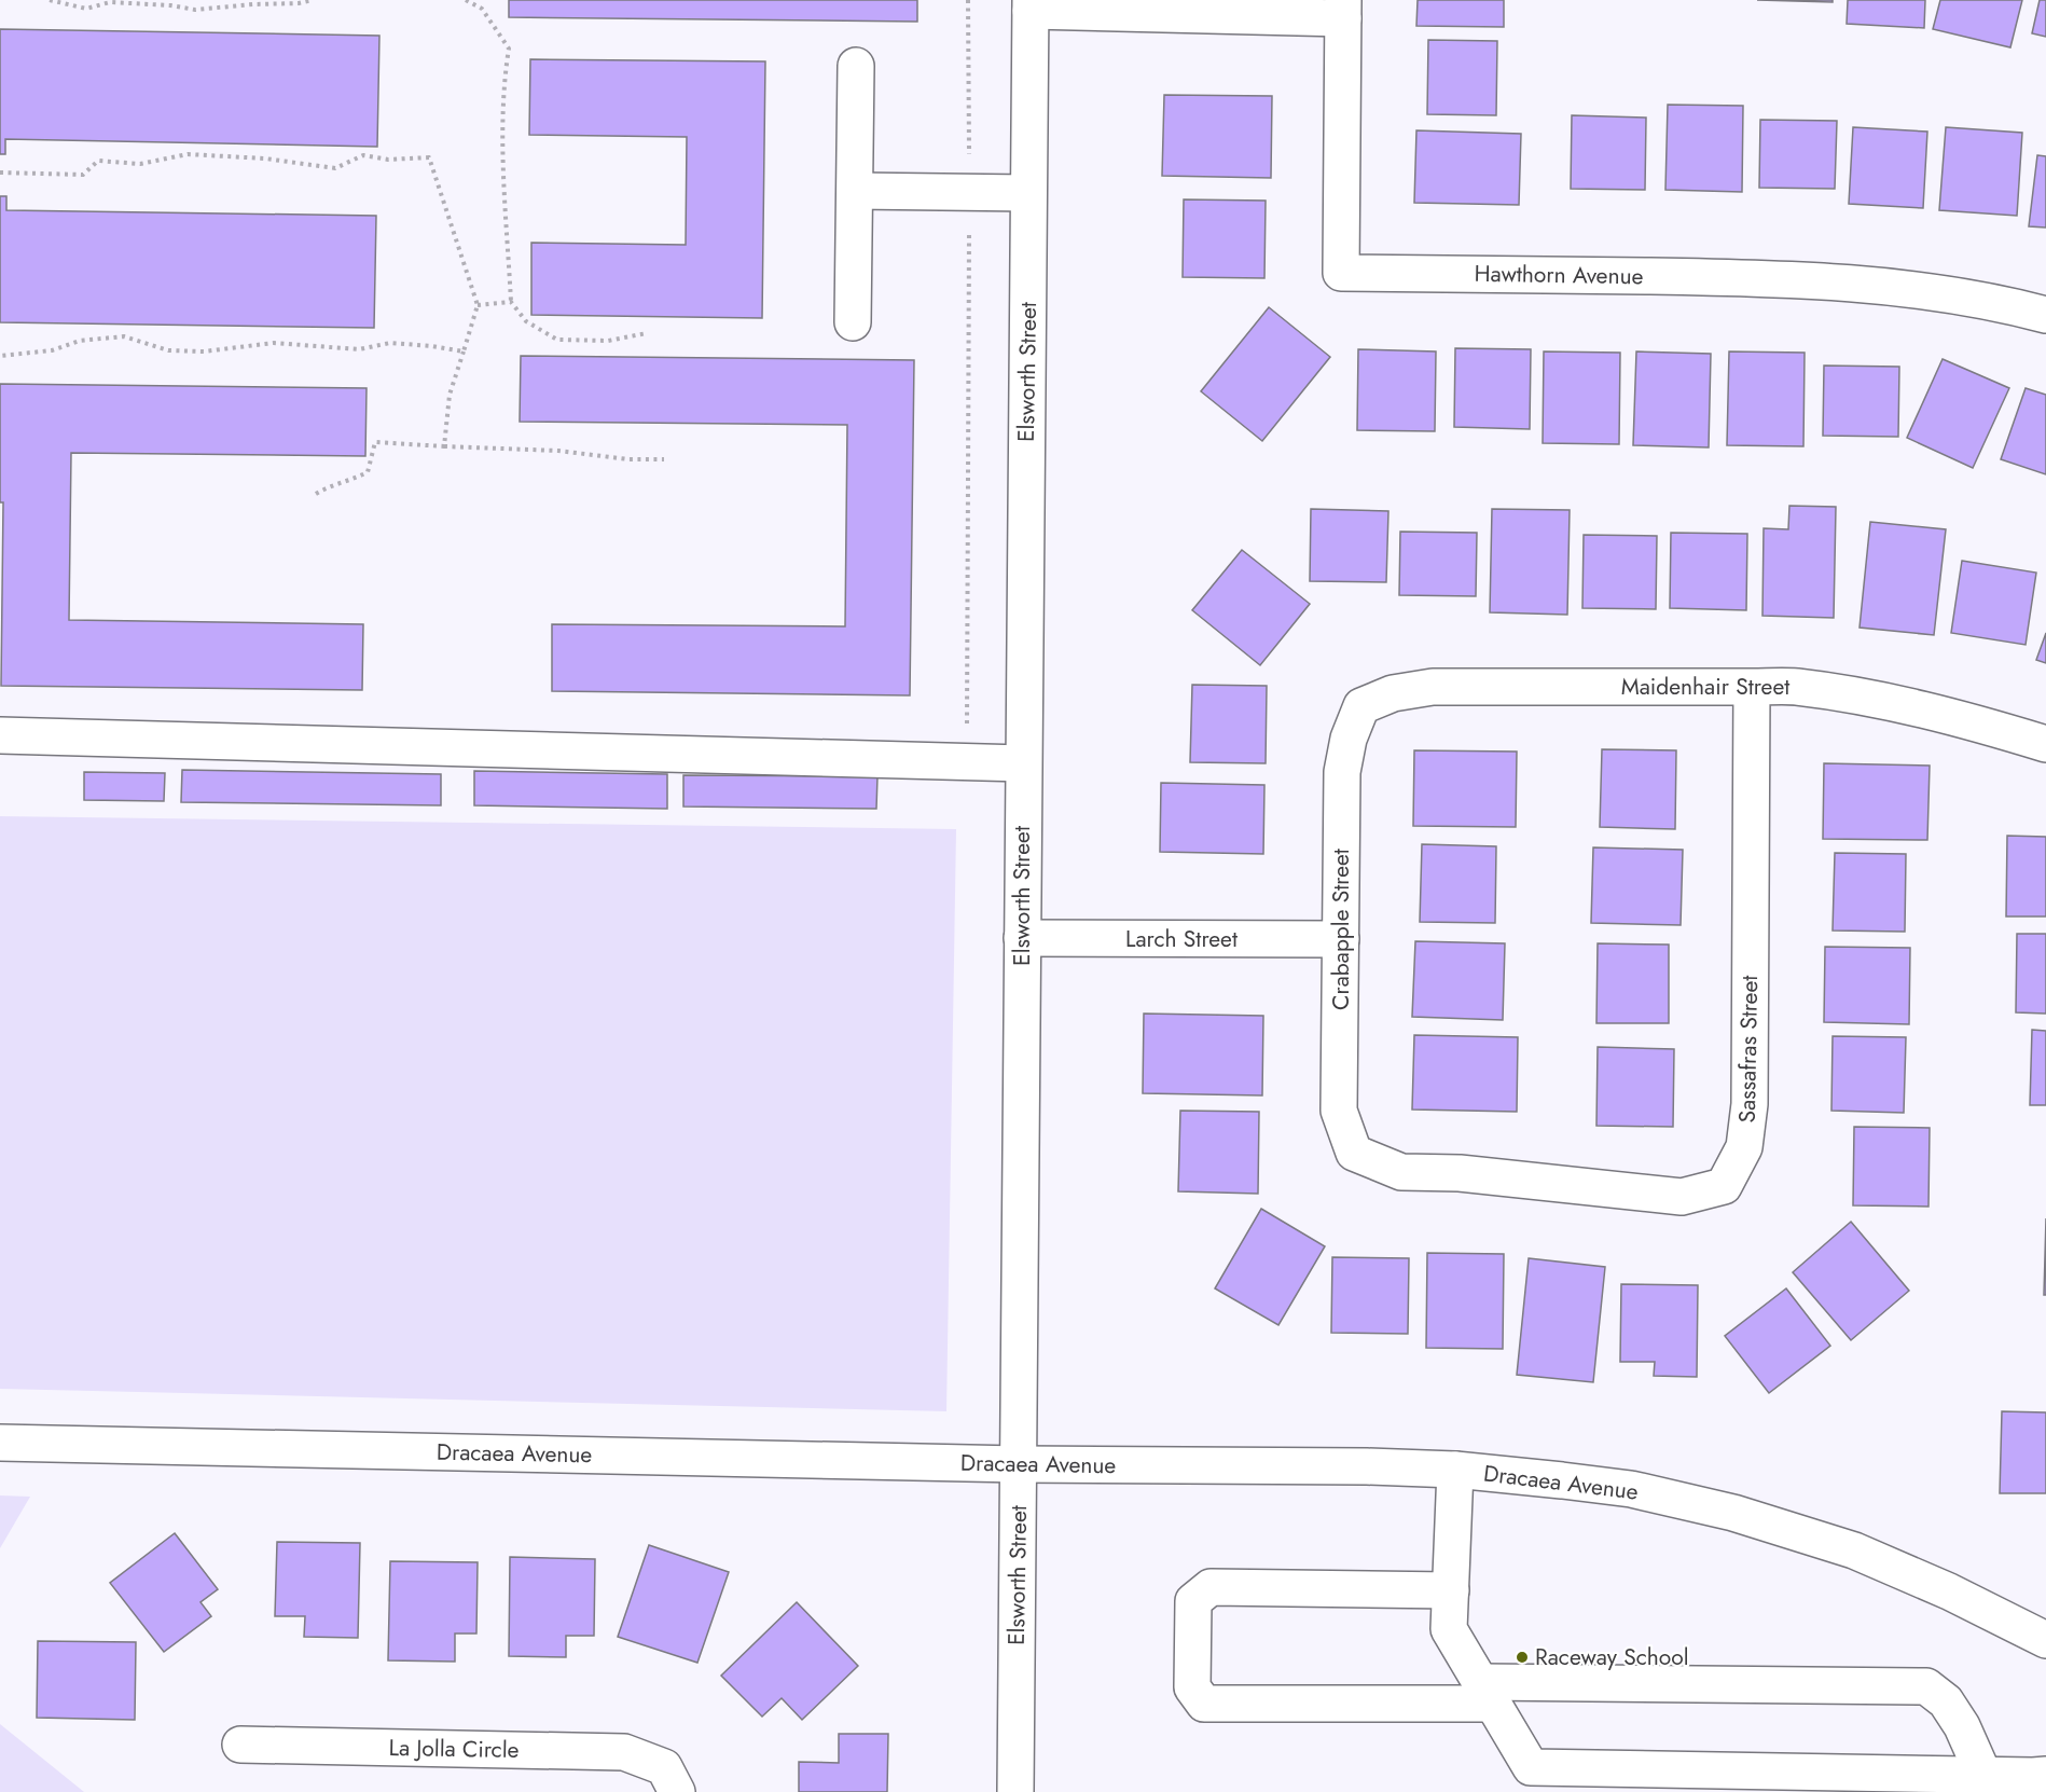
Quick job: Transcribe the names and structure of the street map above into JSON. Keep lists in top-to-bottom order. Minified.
{"streets":{"street":["Hawthorn Avenue","Elsworth Street","Maidenhair Street","Crabapple Street","Larch Street","Sassafras Street","Dracaea Avenue","La Jolla Circle"]},"crossings":[["Elsworth Street","Larch Street"],["Elsworth Street","Dracaea Avenue"],["Maidenhair Street","Crabapple Street"],["Maidenhair Street","Sassafras Street"],["Crabapple Street","Larch Street"],["Crabapple Street","Sassafras Street"]],"places":["Raceway School"]}
